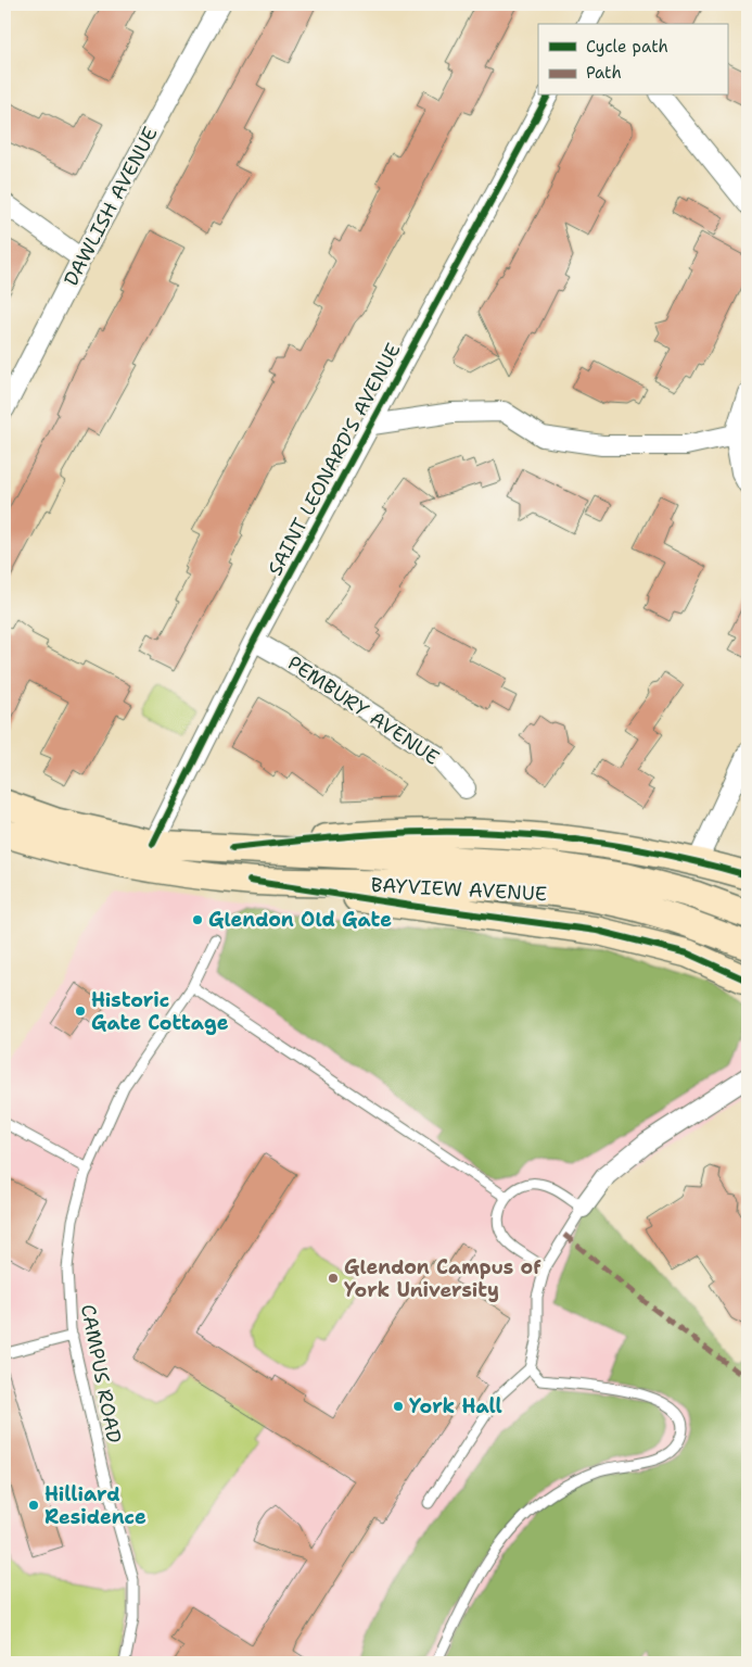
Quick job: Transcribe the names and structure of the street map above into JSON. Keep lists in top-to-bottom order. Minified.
{"streets":{"main road":["BAYVIEW AVENUE"],"street":["DAWLISH AVENUE","SAINT LEONARD'S AVENUE","PEMBURY AVENUE"],"lane":["CAMPUS ROAD"]},"crossings":[["SAINT LEONARD'S AVENUE","PEMBURY AVENUE"],["SAINT LEONARD'S AVENUE","BAYVIEW AVENUE"]],"places":["Glendon Old Gate","Historic Gate Cottage","Glendon Campus of York University","York Hall","Hilliard Residence"],"legend":["Cycle path","Path"]}
